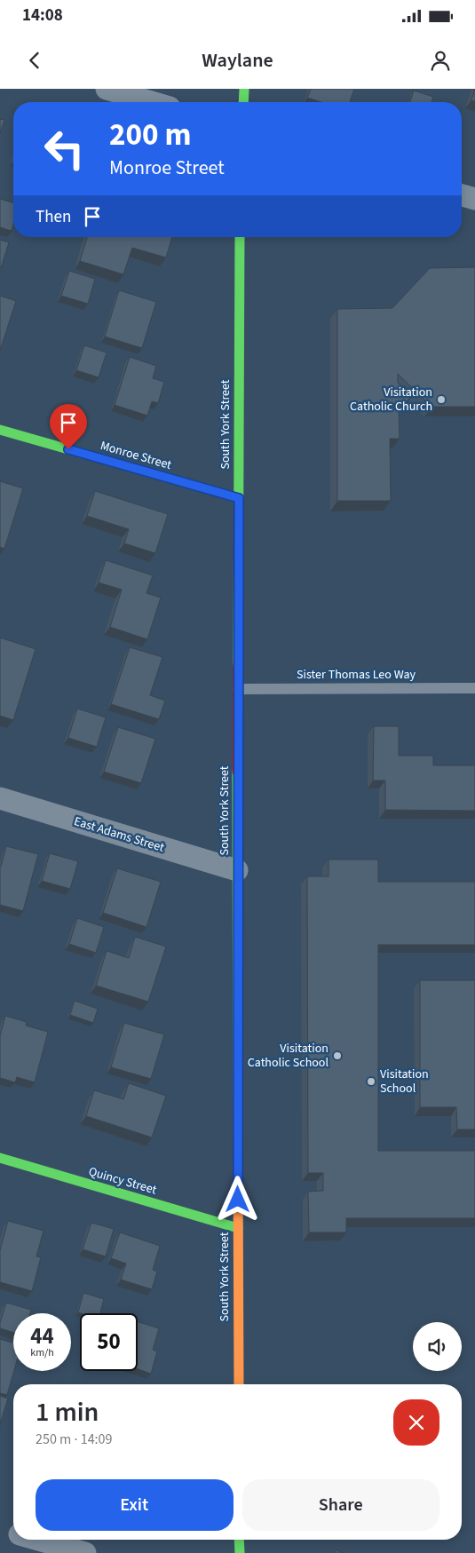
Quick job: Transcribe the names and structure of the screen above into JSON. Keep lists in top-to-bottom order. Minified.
{"streets":{"main road":["South York Street","Monroe Street","Quincy Street"],"street":["East Adams Street"],"lane":["Sister Thomas Leo Way"]},"crossings":[["South York Street","Monroe Street"],["South York Street","Sister Thomas Leo Way"],["South York Street","East Adams Street"],["South York Street","Quincy Street"]],"places":["Visitation Catholic Church","Visitation Catholic School","Visitation School"],"page":{"status":"14:08","header":"Waylane","turn":["200 m","Monroe Street"],"then":"Then","speed":"44 km/h","limit":"50","heading":["1 min","250 m · 14:09"],"buttons":["Exit","Share"]}}
